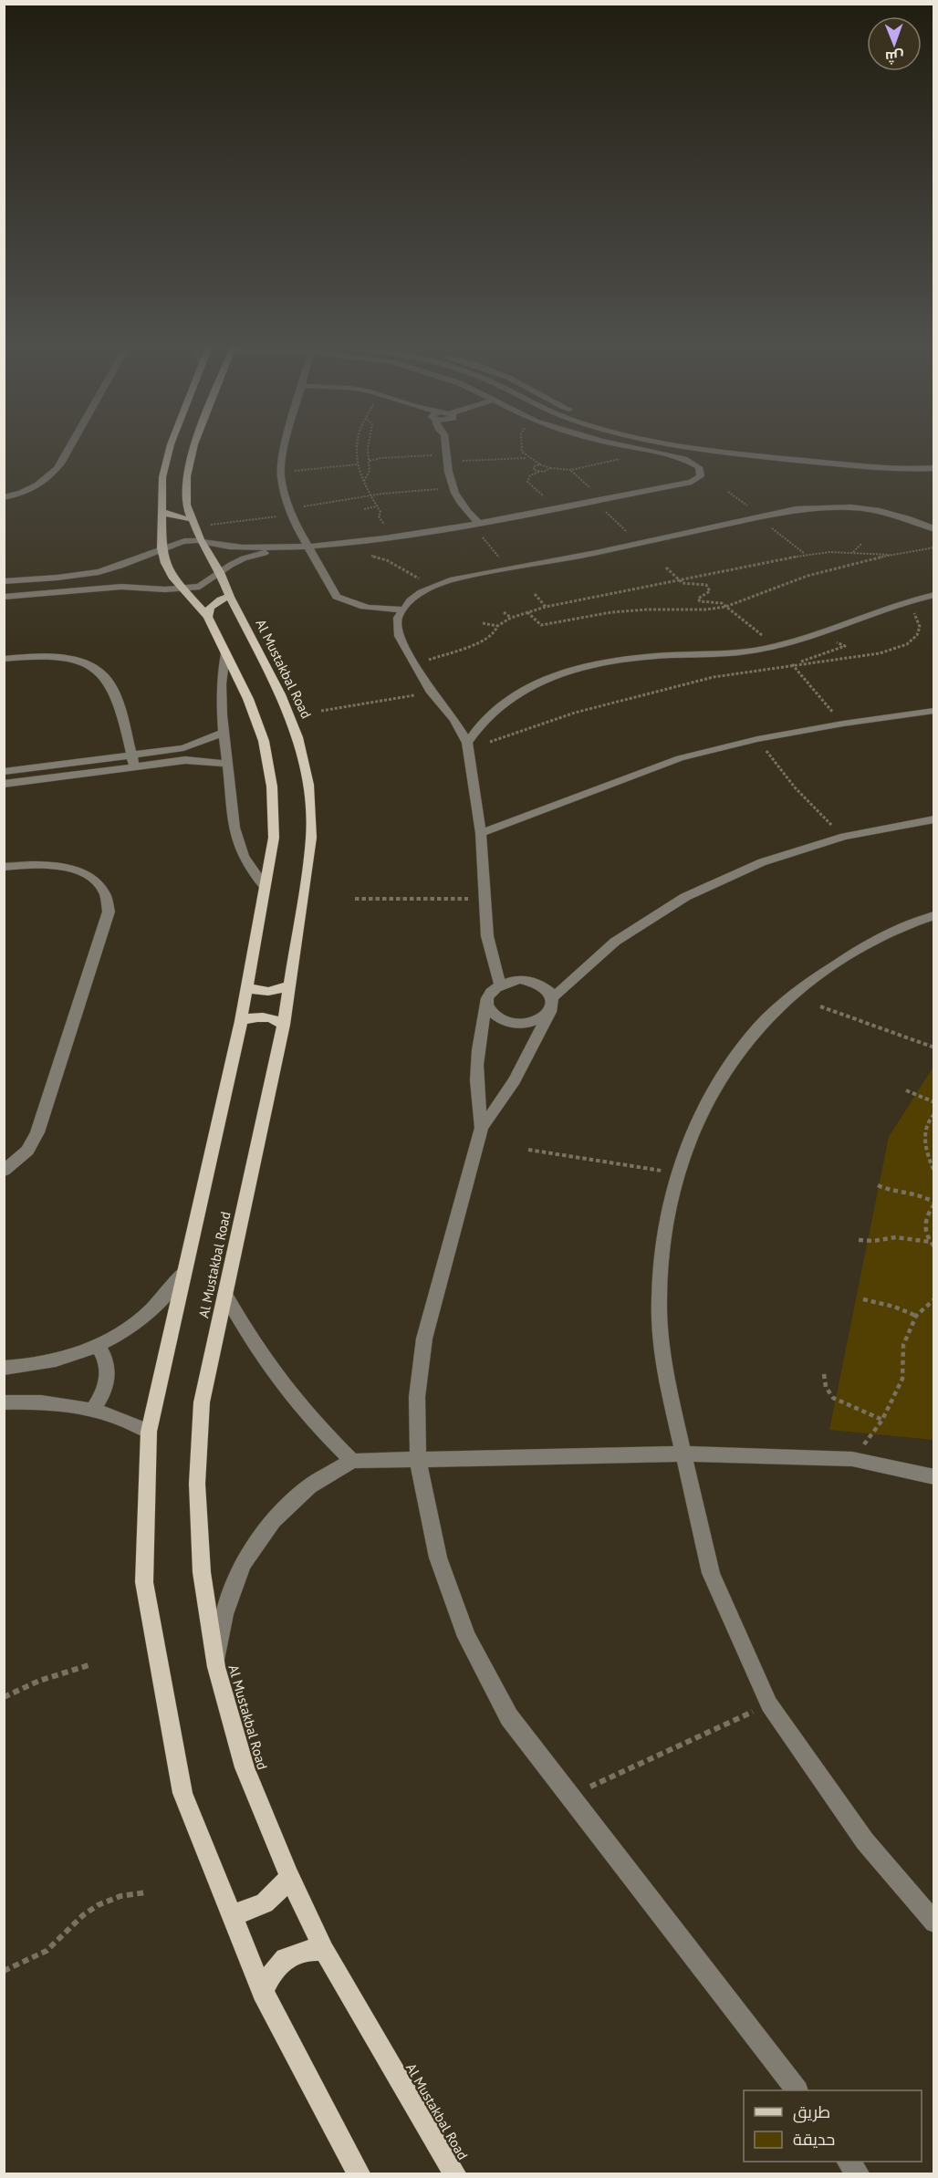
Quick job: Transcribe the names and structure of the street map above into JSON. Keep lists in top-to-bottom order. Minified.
{"streets":{"main road":["Al Mustakbal Road"]},"legend":["طريق","حديقة"],"north":"bottom"}
